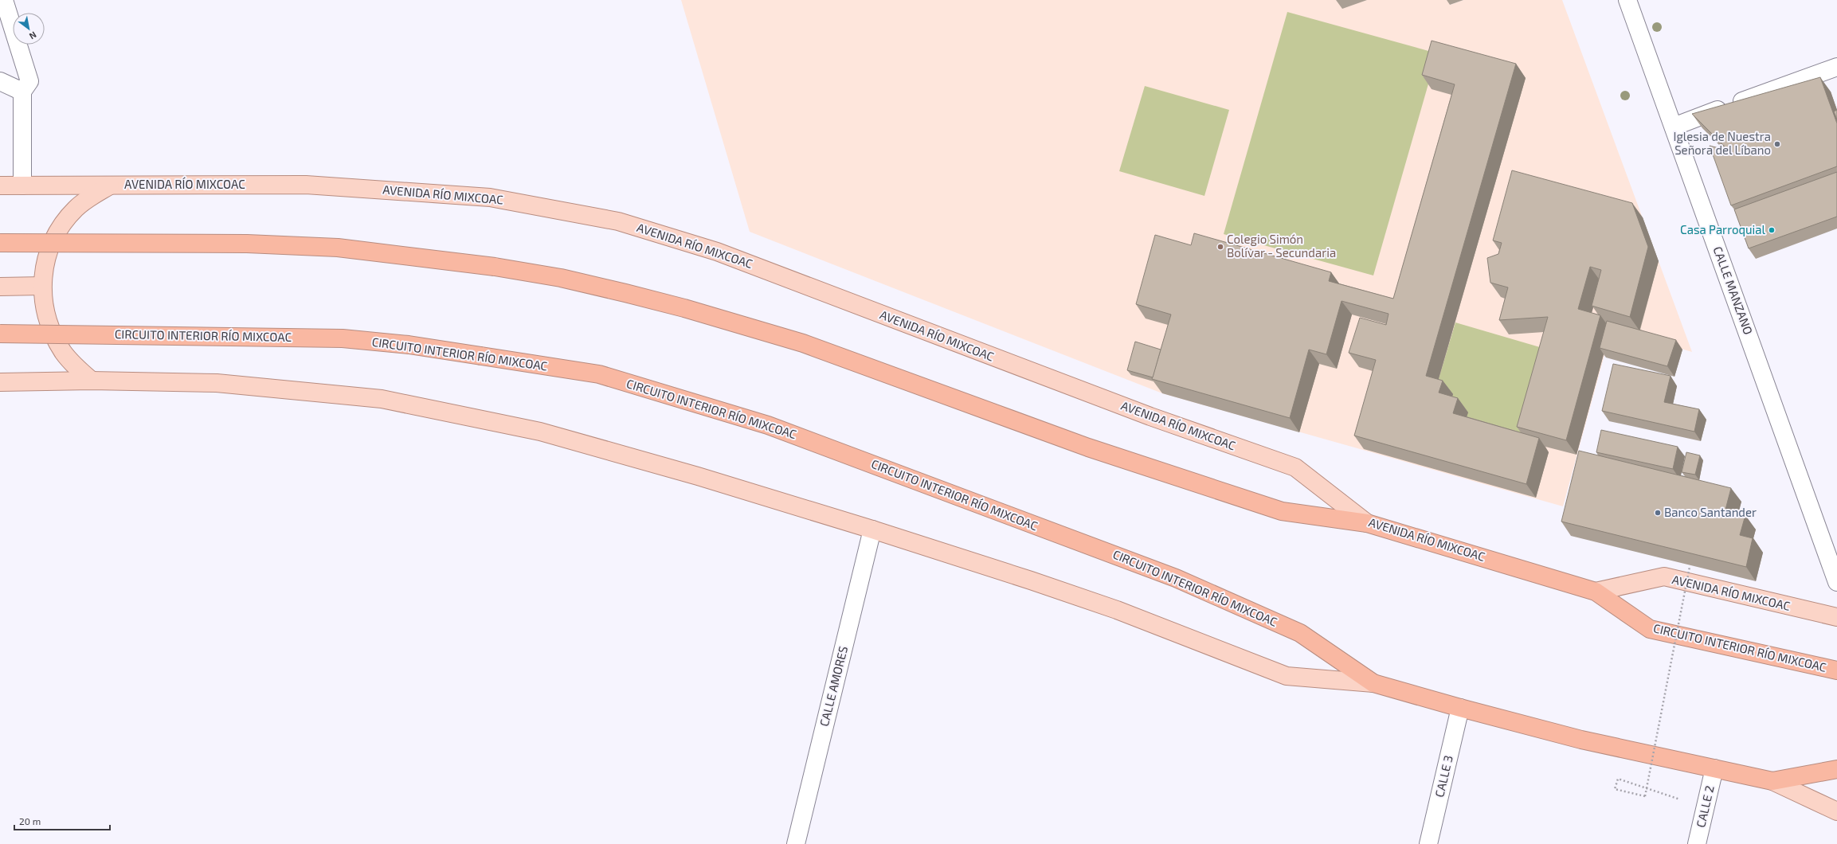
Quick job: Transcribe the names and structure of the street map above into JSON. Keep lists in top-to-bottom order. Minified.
{"streets":{"highway":["AVENIDA RÍO MIXCOAC","CIRCUITO INTERIOR RÍO MIXCOAC"],"street":["CALLE MANZANO","CALLE AMORES","CALLE 3","CALLE 2"]},"crossings":[["AVENIDA RÍO MIXCOAC","CIRCUITO INTERIOR RÍO MIXCOAC"]],"places":["Iglesia de Nuestra Señora del Líbano","Casa Parroquial","Colegio Simón Bolívar - Secundaria","Banco Santander"],"scale_bar":"20 m","north":"bottom right"}
